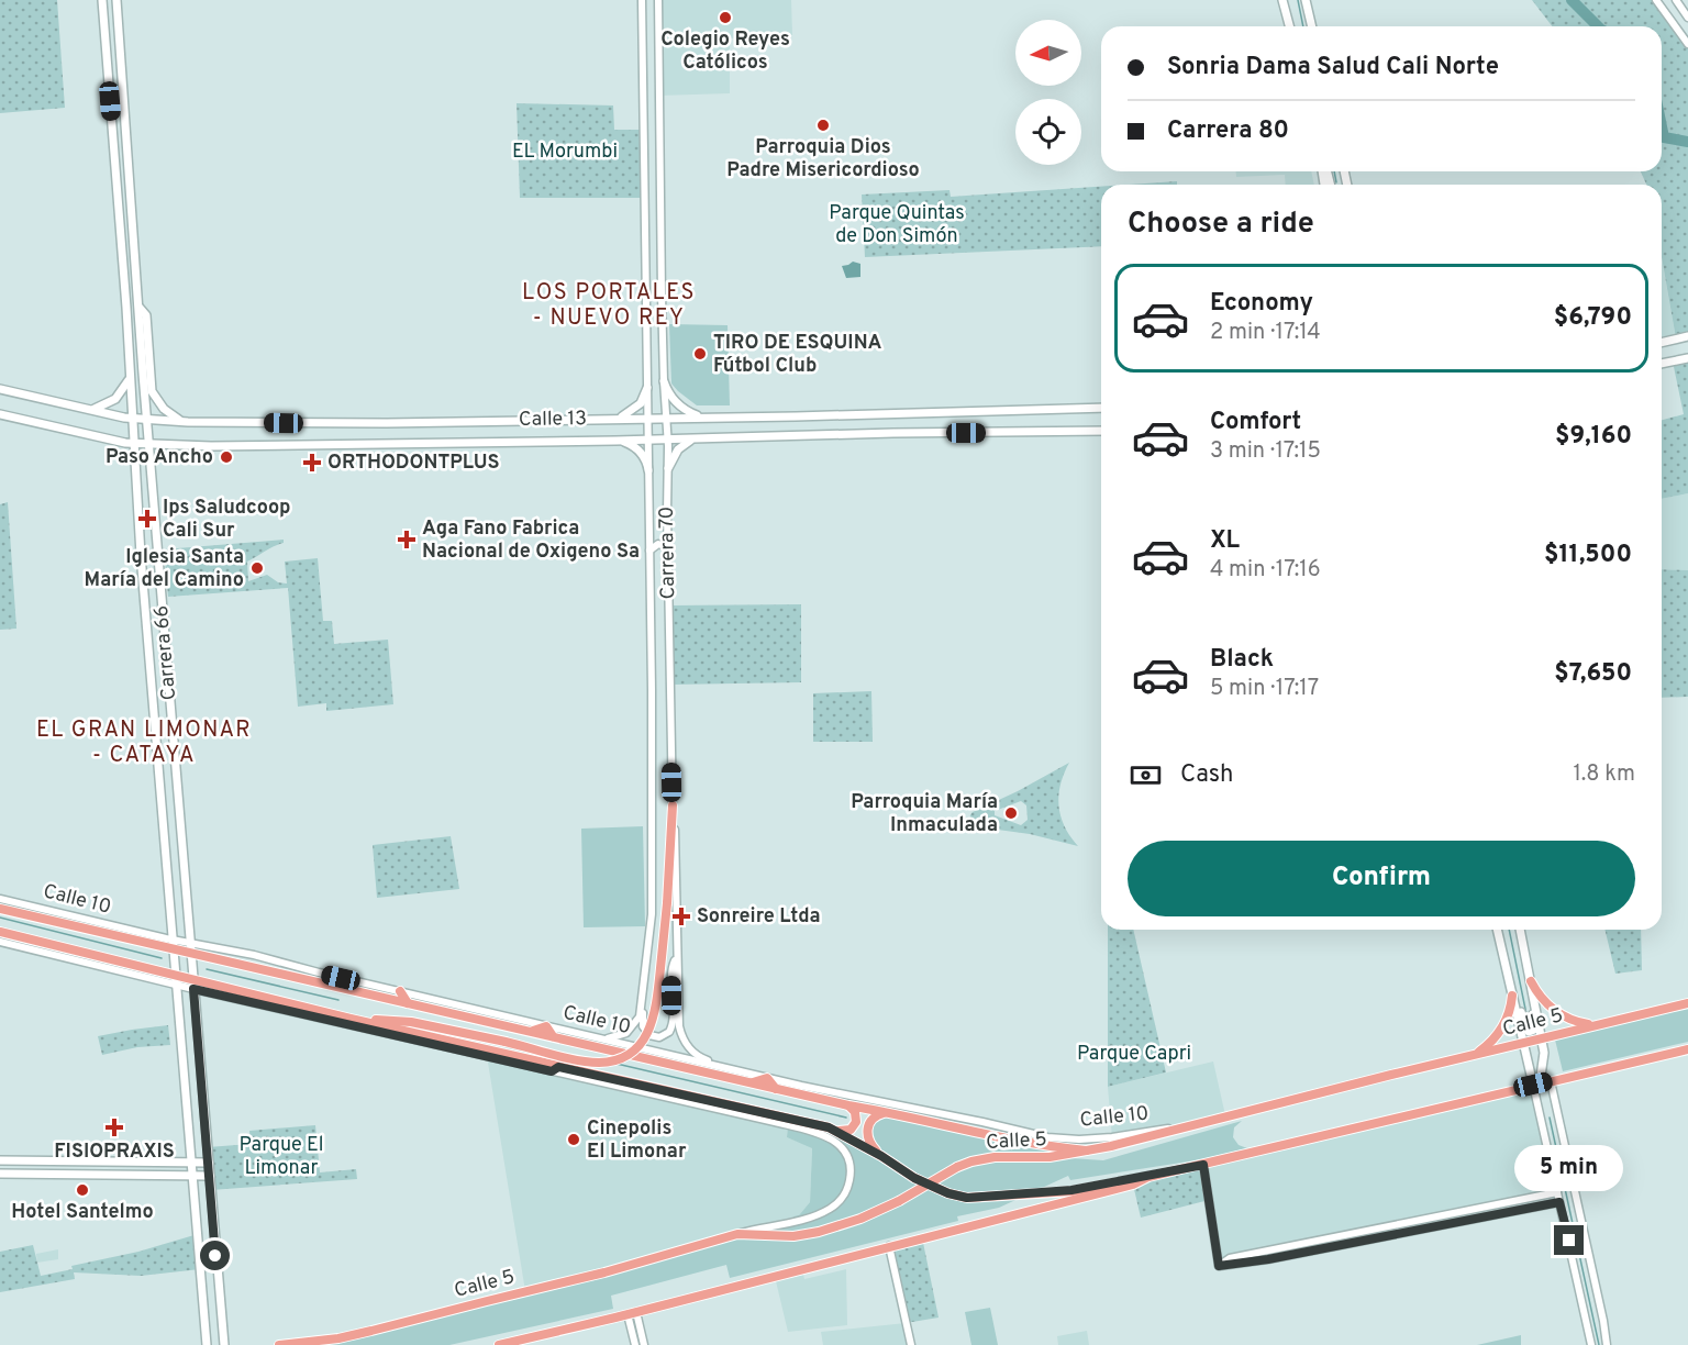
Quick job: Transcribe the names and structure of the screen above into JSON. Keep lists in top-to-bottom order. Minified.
{"streets":{"main road":["Calle 13","Carrera 66","Calle 10","Calle 5"],"street":["Carrera 70"]},"crossings":[["Calle 13","Carrera 70"],["Calle 13","Carrera 66"],["Carrera 70","Calle 10"],["Carrera 66","Calle 10"],["Calle 10","Calle 5"]],"districts":["LOS PORTALES - NUEVO REY","EL GRAN LIMONAR - CATAYA"],"parks":["EL Morumbi","Parque Quintas de Don Simón","Parque Capri","Parque El Limonar"],"places":{"other":["Colegio Reyes Católicos","Parroquia Dios Padre Misericordioso","TIRO DE ESQUINA Fútbol Club","Paso Ancho","Iglesia Santa María del Camino","Parroquia María Inmaculada","Cinepolis El Limonar","Hotel Santelmo"],"health":["ORTHODONTPLUS","Ips Saludcoop Cali Sur","Aga Fano Fabrica Nacional de Oxigeno Sa","Sonreire Ltda","FISIOPRAXIS"]},"north":"left","page":{"banner":["Sonria Dama Salud Cali Norte","Carrera 80"],"heading":"Choose a ride","list":[{"name":"Economy","note":"2 min · 17:14","value":"$6,790"},{"name":"Comfort","note":"3 min · 17:15","value":"$9,160"},{"name":"XL","note":"4 min · 17:16","value":"$11,500"},{"name":"Black","note":"5 min · 17:17","value":"$7,650"}],"pay":["Cash","1.8 km"],"buttons":"Confirm","bubble":"5 min"}}
